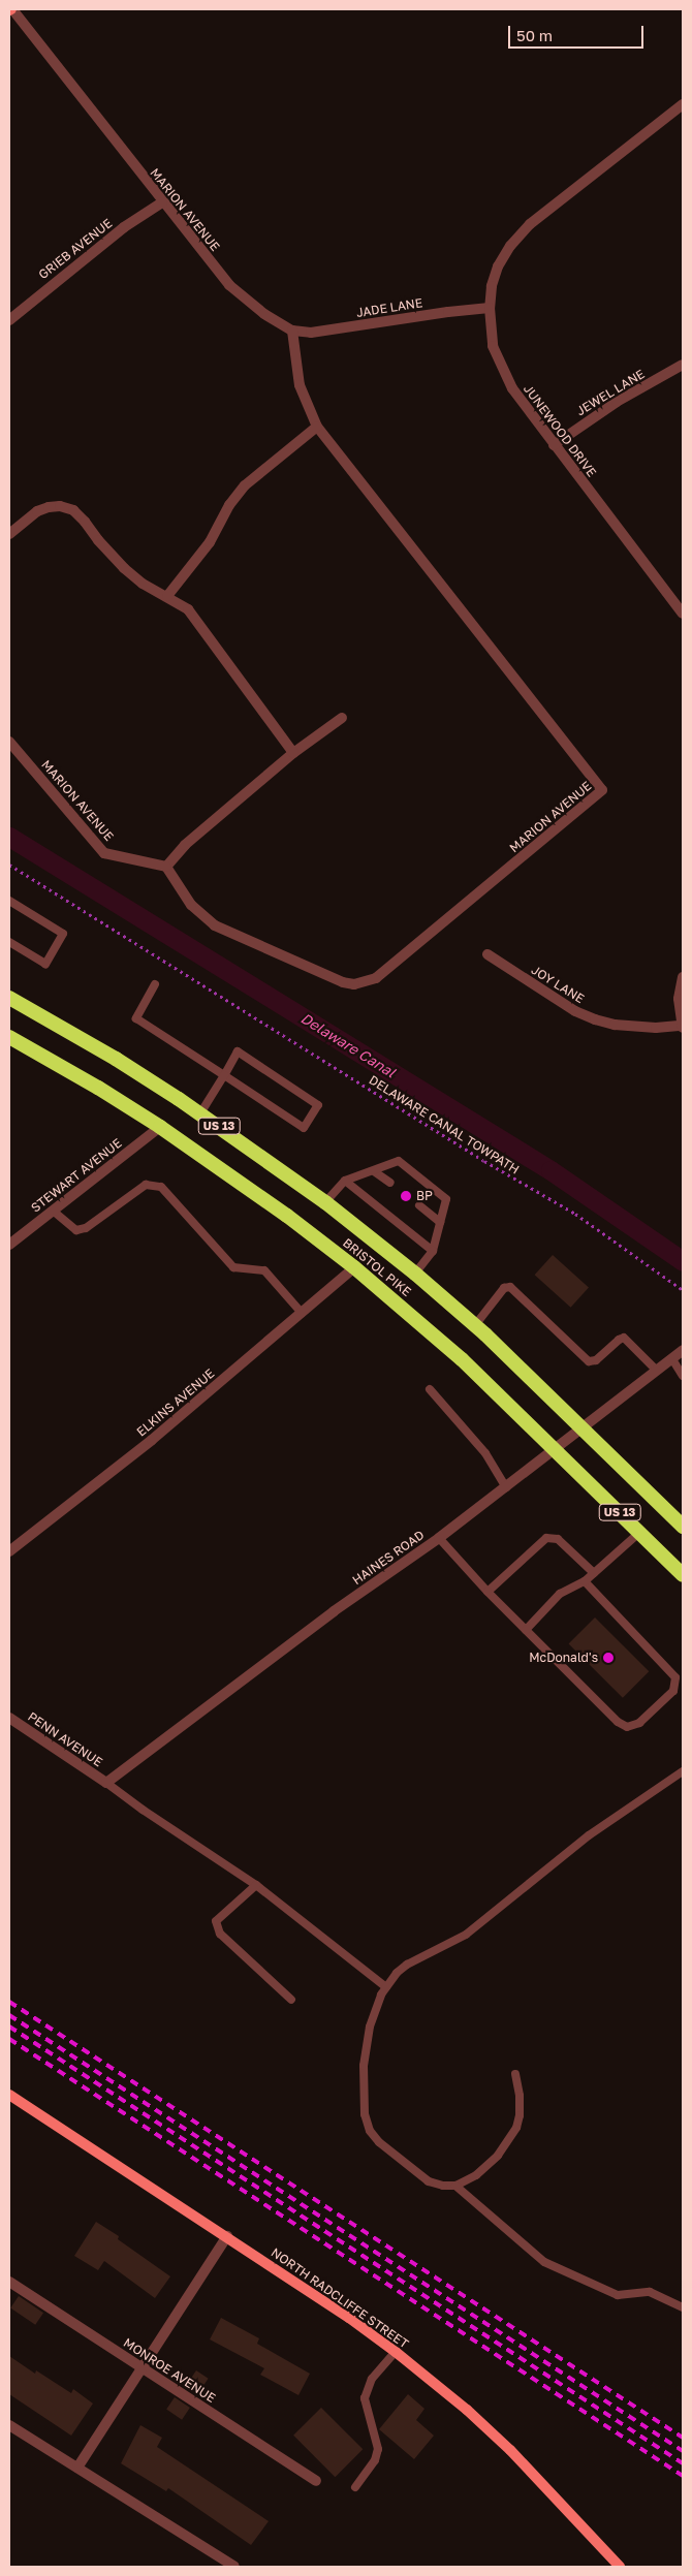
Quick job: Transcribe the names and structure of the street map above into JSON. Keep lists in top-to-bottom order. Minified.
{"streets":{"highway":["US 13","BRISTOL PIKE"],"main road":["NORTH RADCLIFFE STREET"],"street":["MARION AVENUE","GRIEB AVENUE","JADE LANE","JEWEL LANE","JUNEWOOD DRIVE","JOY LANE","STEWART AVENUE","ELKINS AVENUE","HAINES ROAD","PENN AVENUE","MONROE AVENUE"],"path":["DELAWARE CANAL TOWPATH"]},"crossings":[["MARION AVENUE","GRIEB AVENUE"],["MARION AVENUE","JADE LANE"],["JADE LANE","JUNEWOOD DRIVE"],["JEWEL LANE","JUNEWOOD DRIVE"],["STEWART AVENUE","BRISTOL PIKE"],["BRISTOL PIKE","ELKINS AVENUE"],["BRISTOL PIKE","HAINES ROAD"],["HAINES ROAD","PENN AVENUE"]],"water":["Delaware Canal"],"places":["BP","McDonald's"],"scale_bar":"50 m"}
